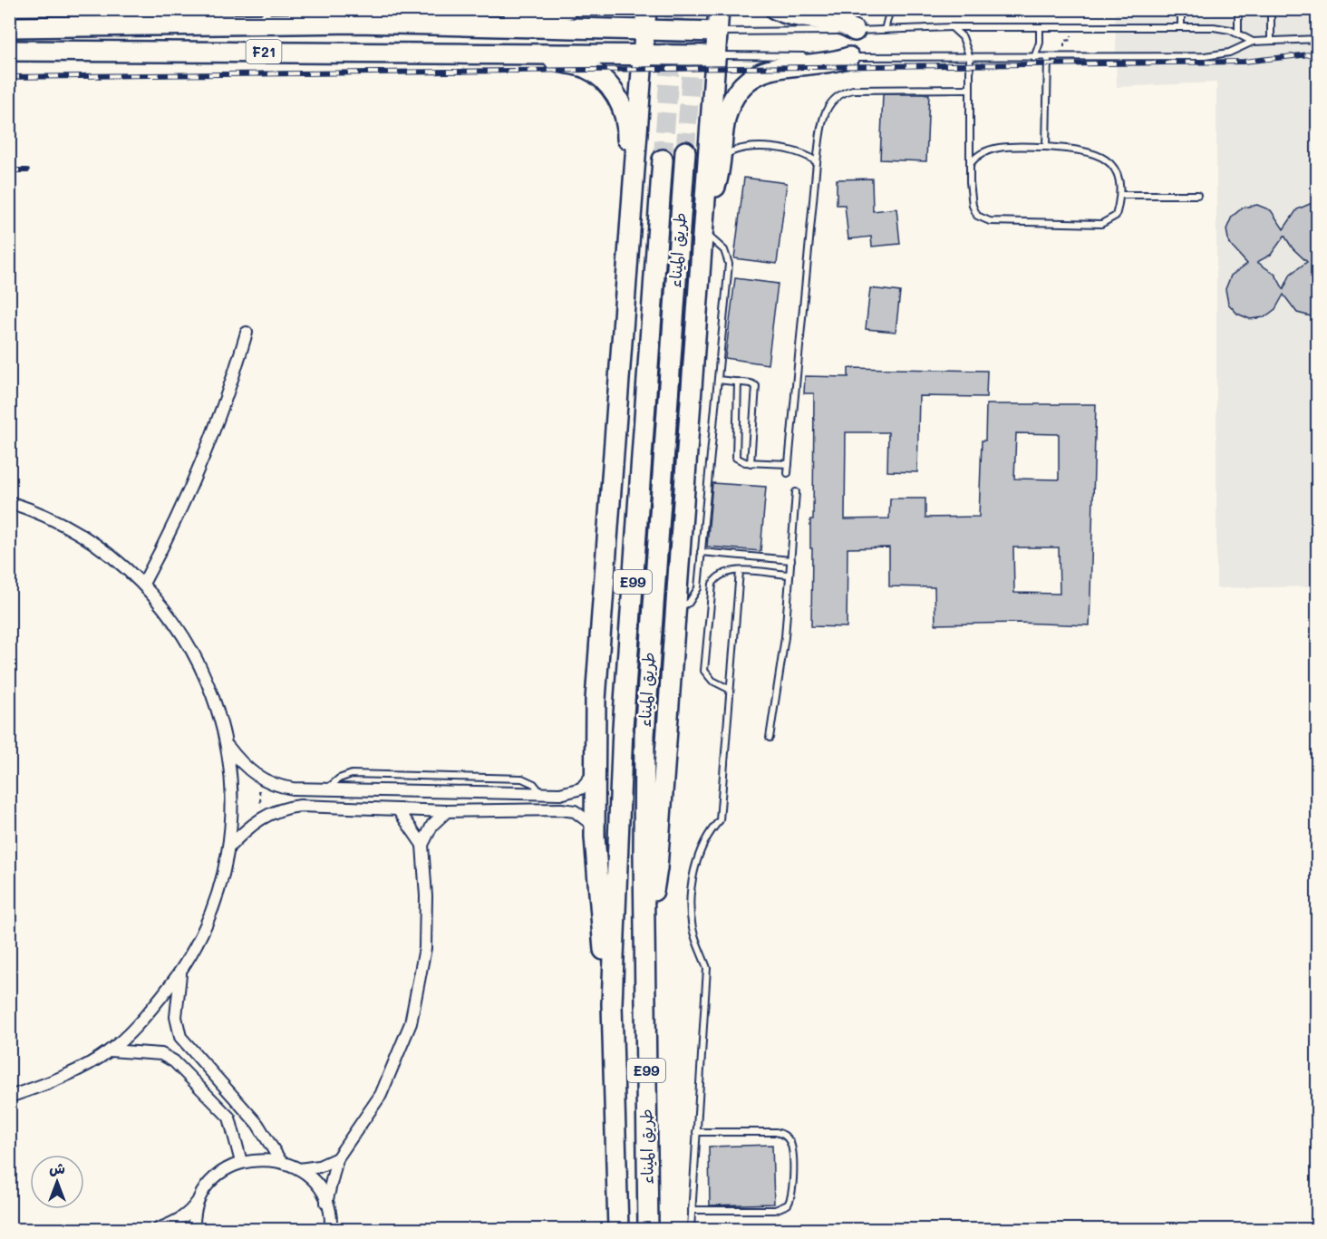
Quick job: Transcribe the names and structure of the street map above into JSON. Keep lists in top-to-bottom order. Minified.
{"streets":{"highway":["F21","طريق الميناء","E99"]},"north":"top"}
